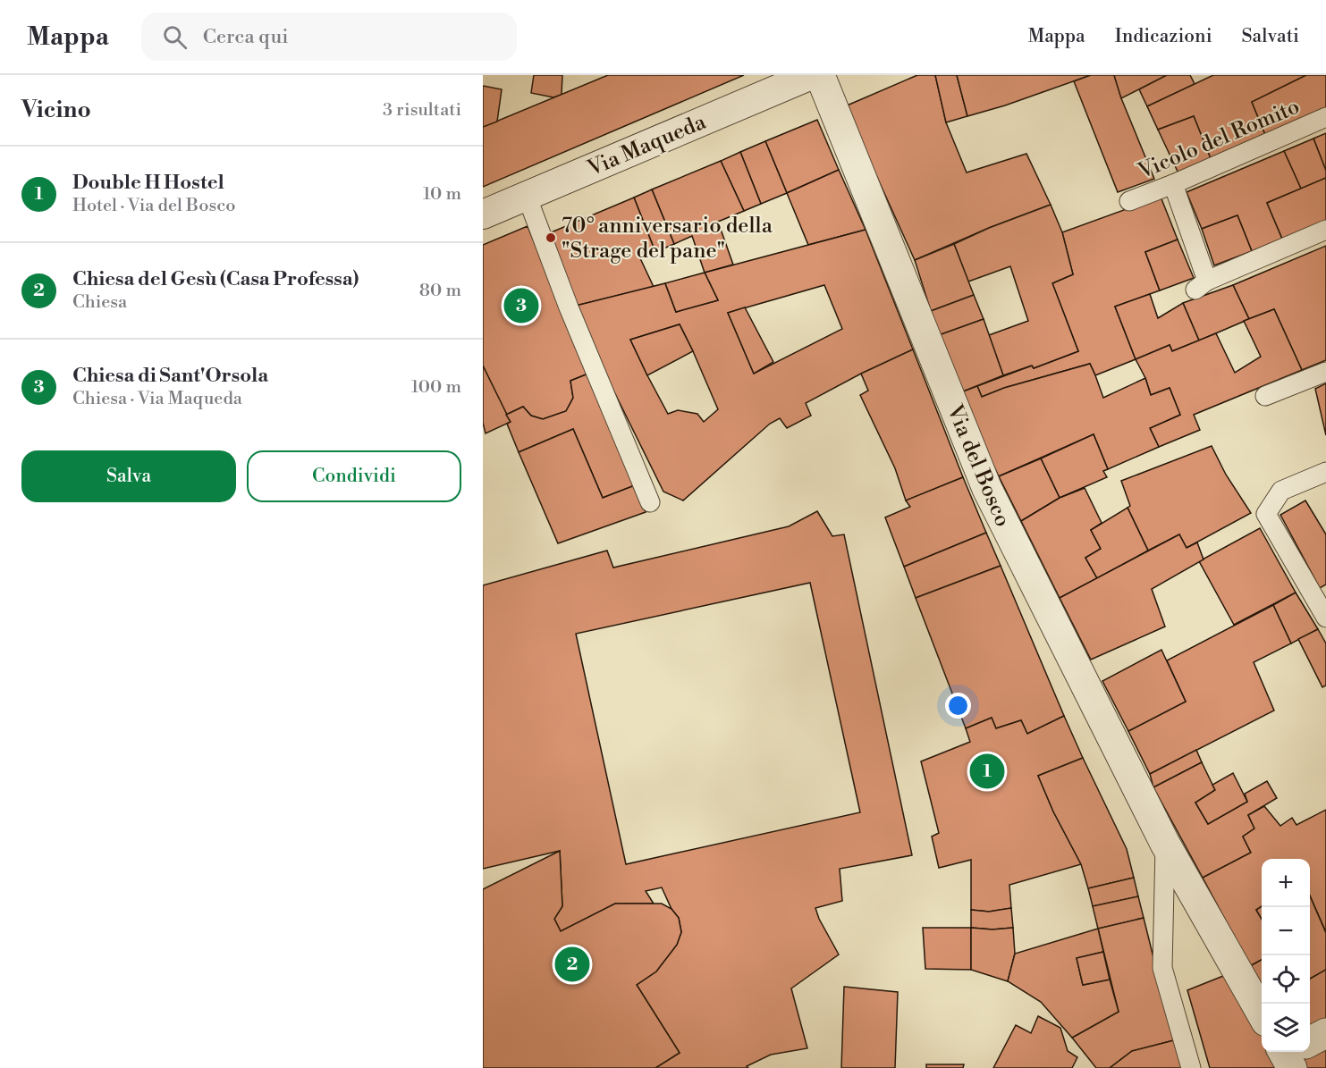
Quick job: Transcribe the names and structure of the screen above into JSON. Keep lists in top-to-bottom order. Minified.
{"streets":{"street":["Via Maqueda","Via del Bosco"],"lane":["Vicolo del Romito"]},"places":["70° anniversario della \"Strage del pane\""],"page":{"header":"Mappa","search":"Cerca qui","nav":["Mappa","Indicazioni","Salvati"],"heading":["Vicino","3 risultati"],"list":[{"mark":"1","name":"Double H Hostel","note":"Hotel · Via del Bosco","value":"10 m"},{"mark":"2","name":"Chiesa del Gesù (Casa Professa)","note":"Chiesa","value":"80 m"},{"mark":"3","name":"Chiesa di Sant'Orsola","note":"Chiesa · Via Maqueda","value":"100 m"}],"pins":["3","1","2"],"buttons":["Salva","Condividi"],"map_buttons":["+","−"]}}
